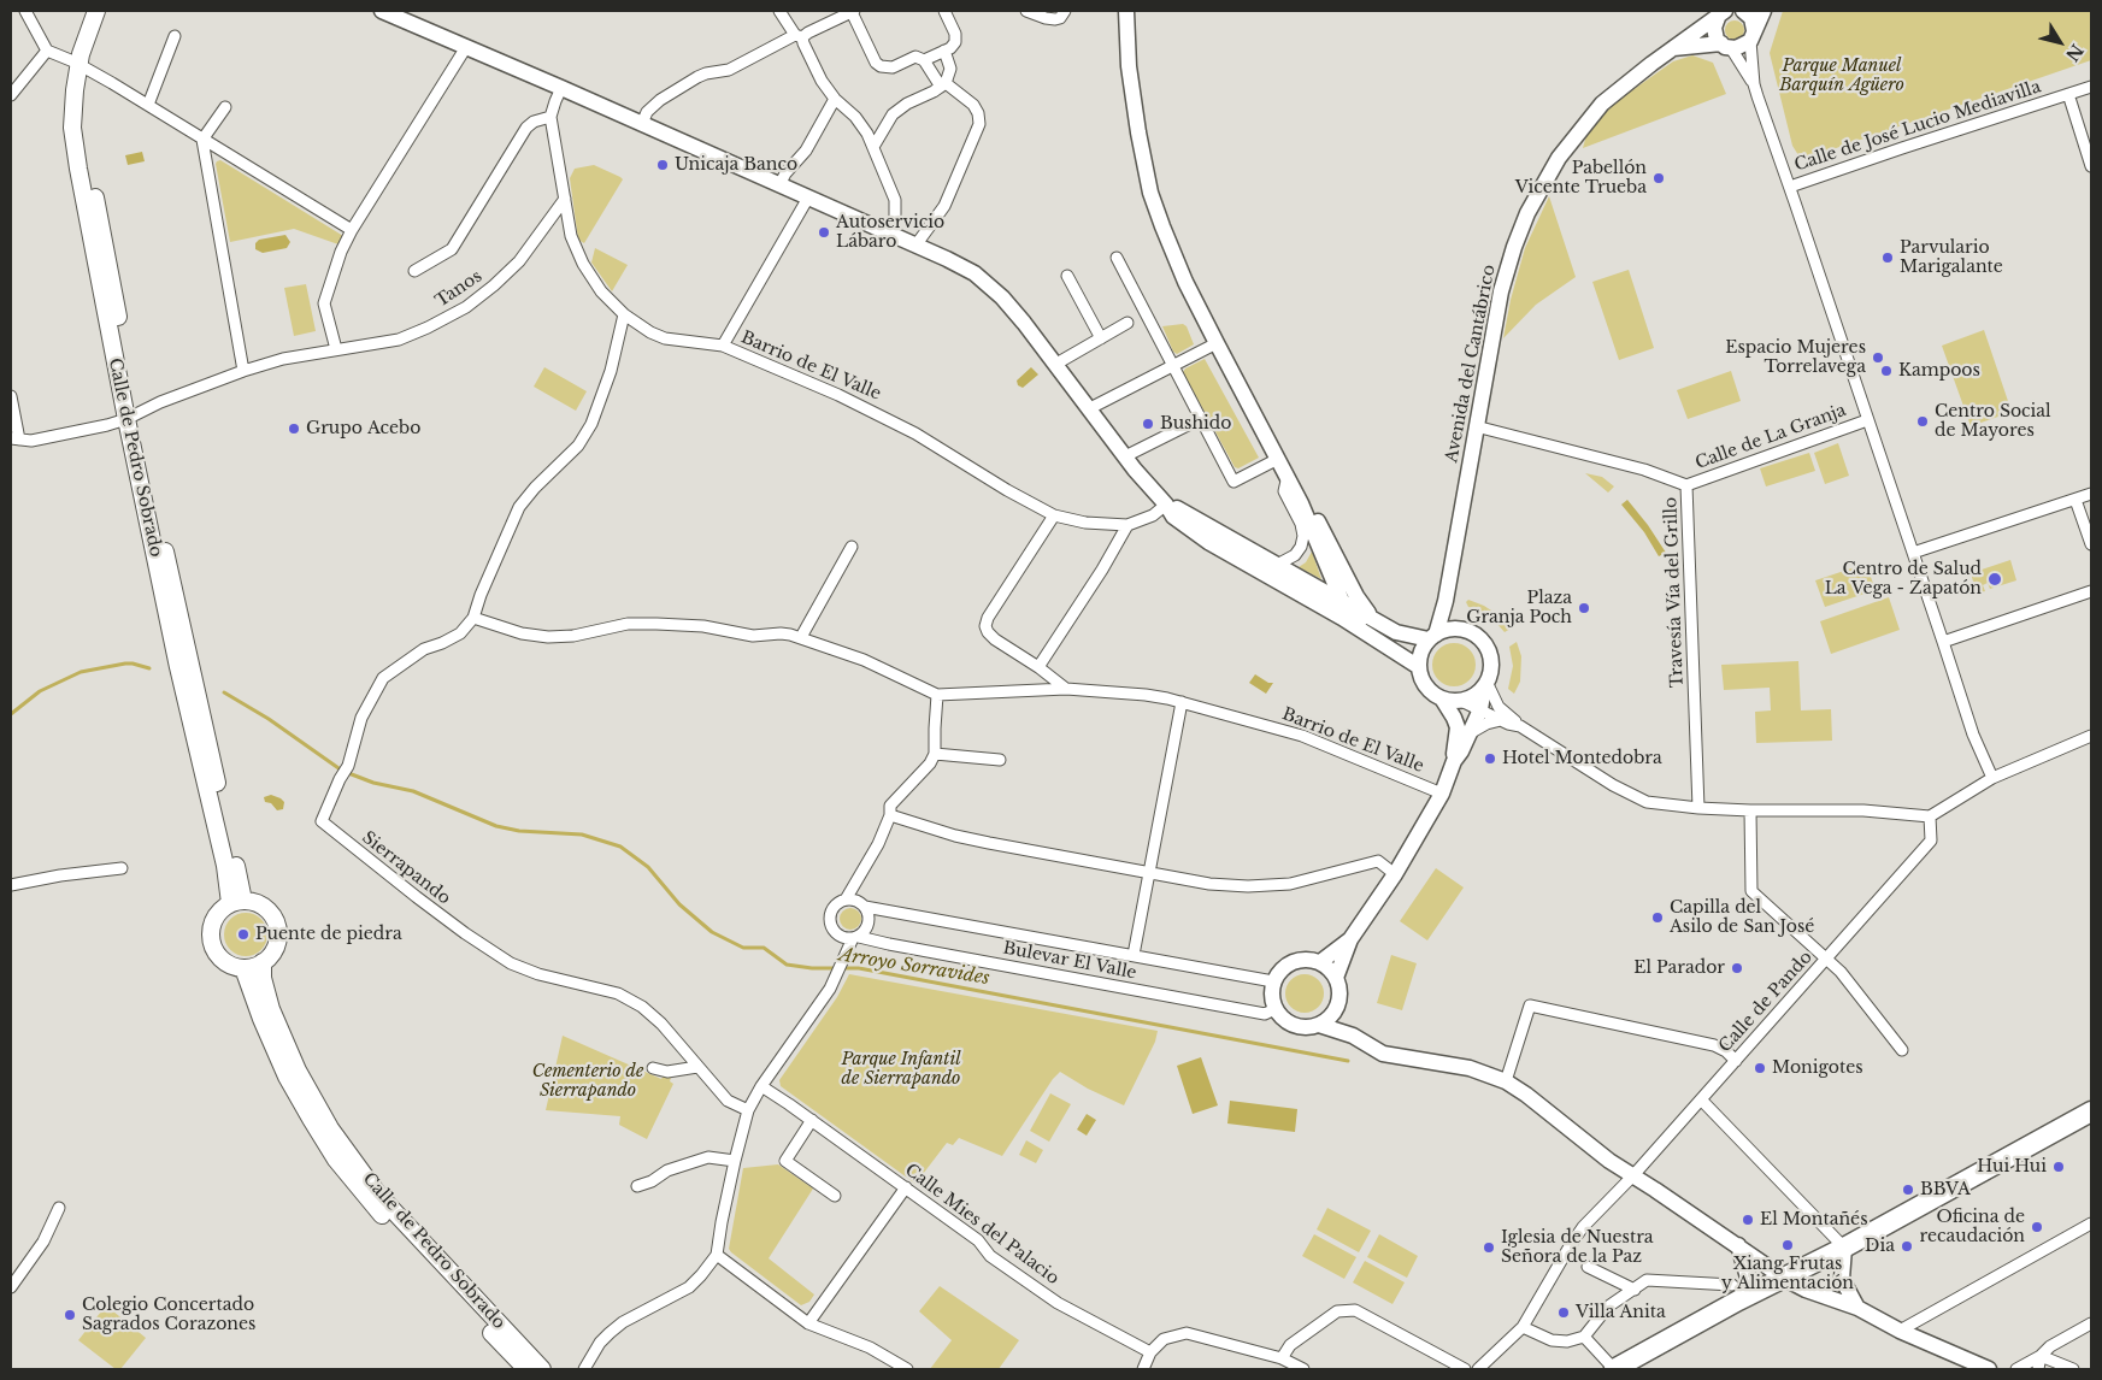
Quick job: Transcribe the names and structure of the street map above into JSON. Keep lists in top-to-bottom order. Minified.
{"streets":{"main road":["Avenida del Cantábrico","Calle de Pedro Sobrado"],"street":["Calle de José Lucio Mediavilla","Tanos","Barrio de El Valle","Calle de La Granja","Travesía Vía del Grillo","Sierrapando","Bulevar El Valle","Calle de Pando","Calle Mies del Palacio"]},"crossings":[["Tanos","Calle de Pedro Sobrado"],["Avenida del Cantábrico","Travesía Vía del Grillo"],["Barrio de El Valle","Sierrapando"],["Calle de La Granja","Travesía Vía del Grillo"]],"water":["Arroyo Sorravides"],"parks":["Parque Manuel Barquín Agüero","Parque Infantil de Sierrapando","Cementerio de Sierrapando"],"places":["Unicaja Banco","Pabellón Vicente Trueba","Autoservicio Lábaro","Parvulario Marigalante","Espacio Mujeres Torrelavega","Kampoos","Centro Social de Mayores","Bushido","Grupo Acebo","Centro de Salud La Vega - Zapatón","Plaza Granja Poch","Hotel Montedobra","Capilla del Asilo de San José","Puente de piedra","El Parador","Monigotes","Hui Hui","BBVA","El Montañés","Oficina de recaudación","Xiang Frutas y Alimentación","Dia","Iglesia de Nuestra Señora de la Paz","Villa Anita","Colegio Concertado Sagrados Corazones"],"north":"bottom right"}
